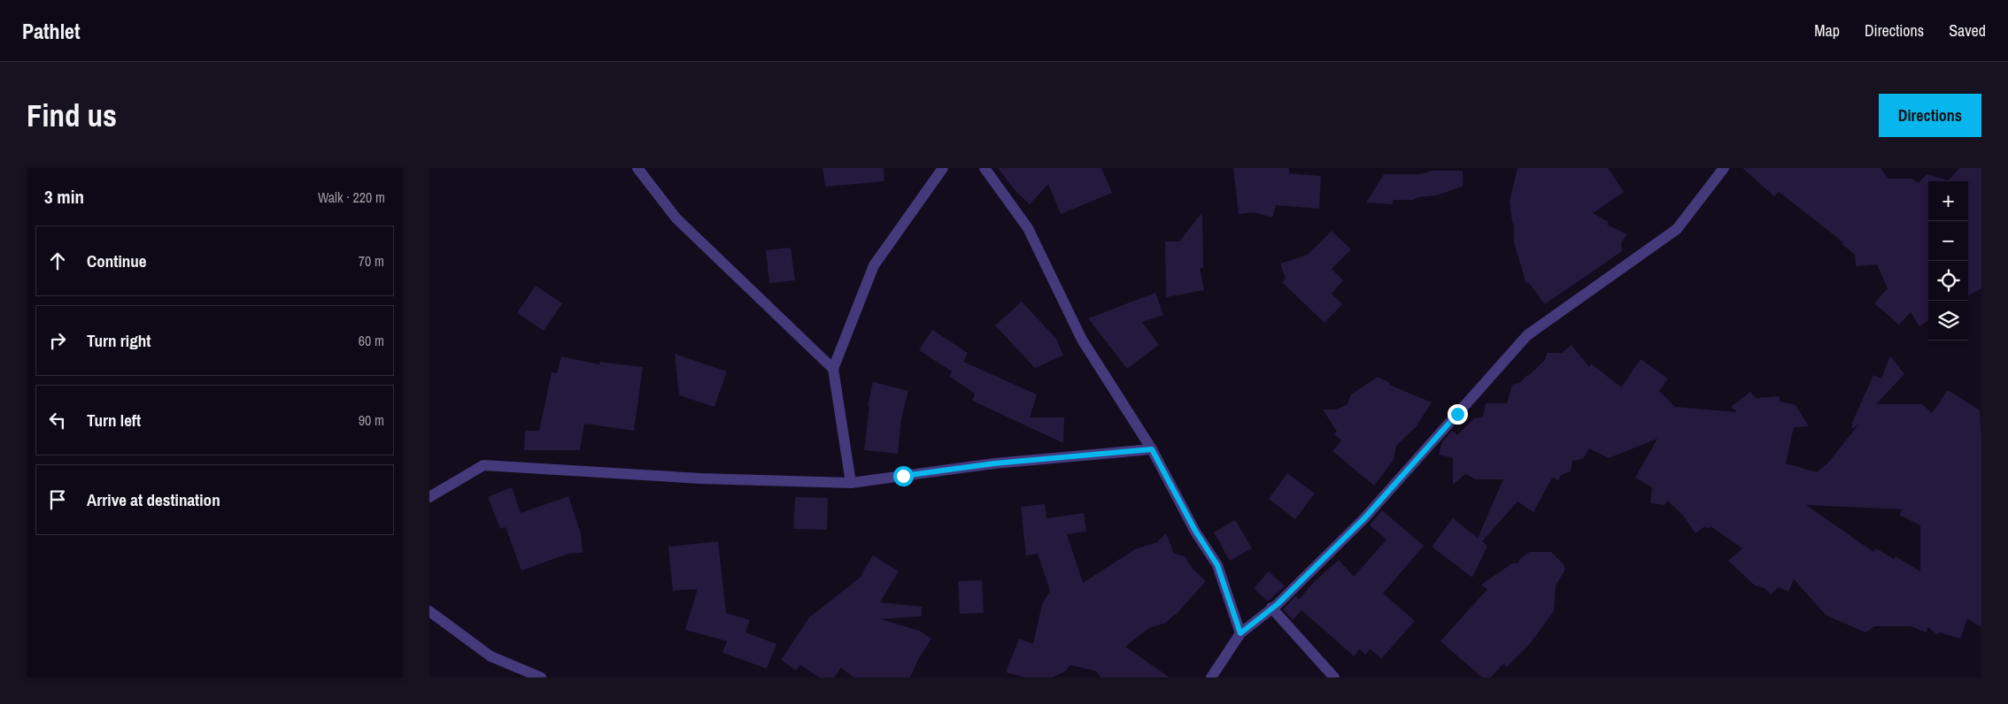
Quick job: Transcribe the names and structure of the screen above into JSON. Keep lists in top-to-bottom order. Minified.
{"page":{"header":"Pathlet","nav":["Map","Directions","Saved"],"buttons":"Directions","title":"Find us","heading":["3 min","Walk · 220 m"],"map_buttons":["+","−"],"list":[["Continue","70 m"],["Turn right","60 m"],["Turn left","90 m"],"Arrive at destination"]}}
